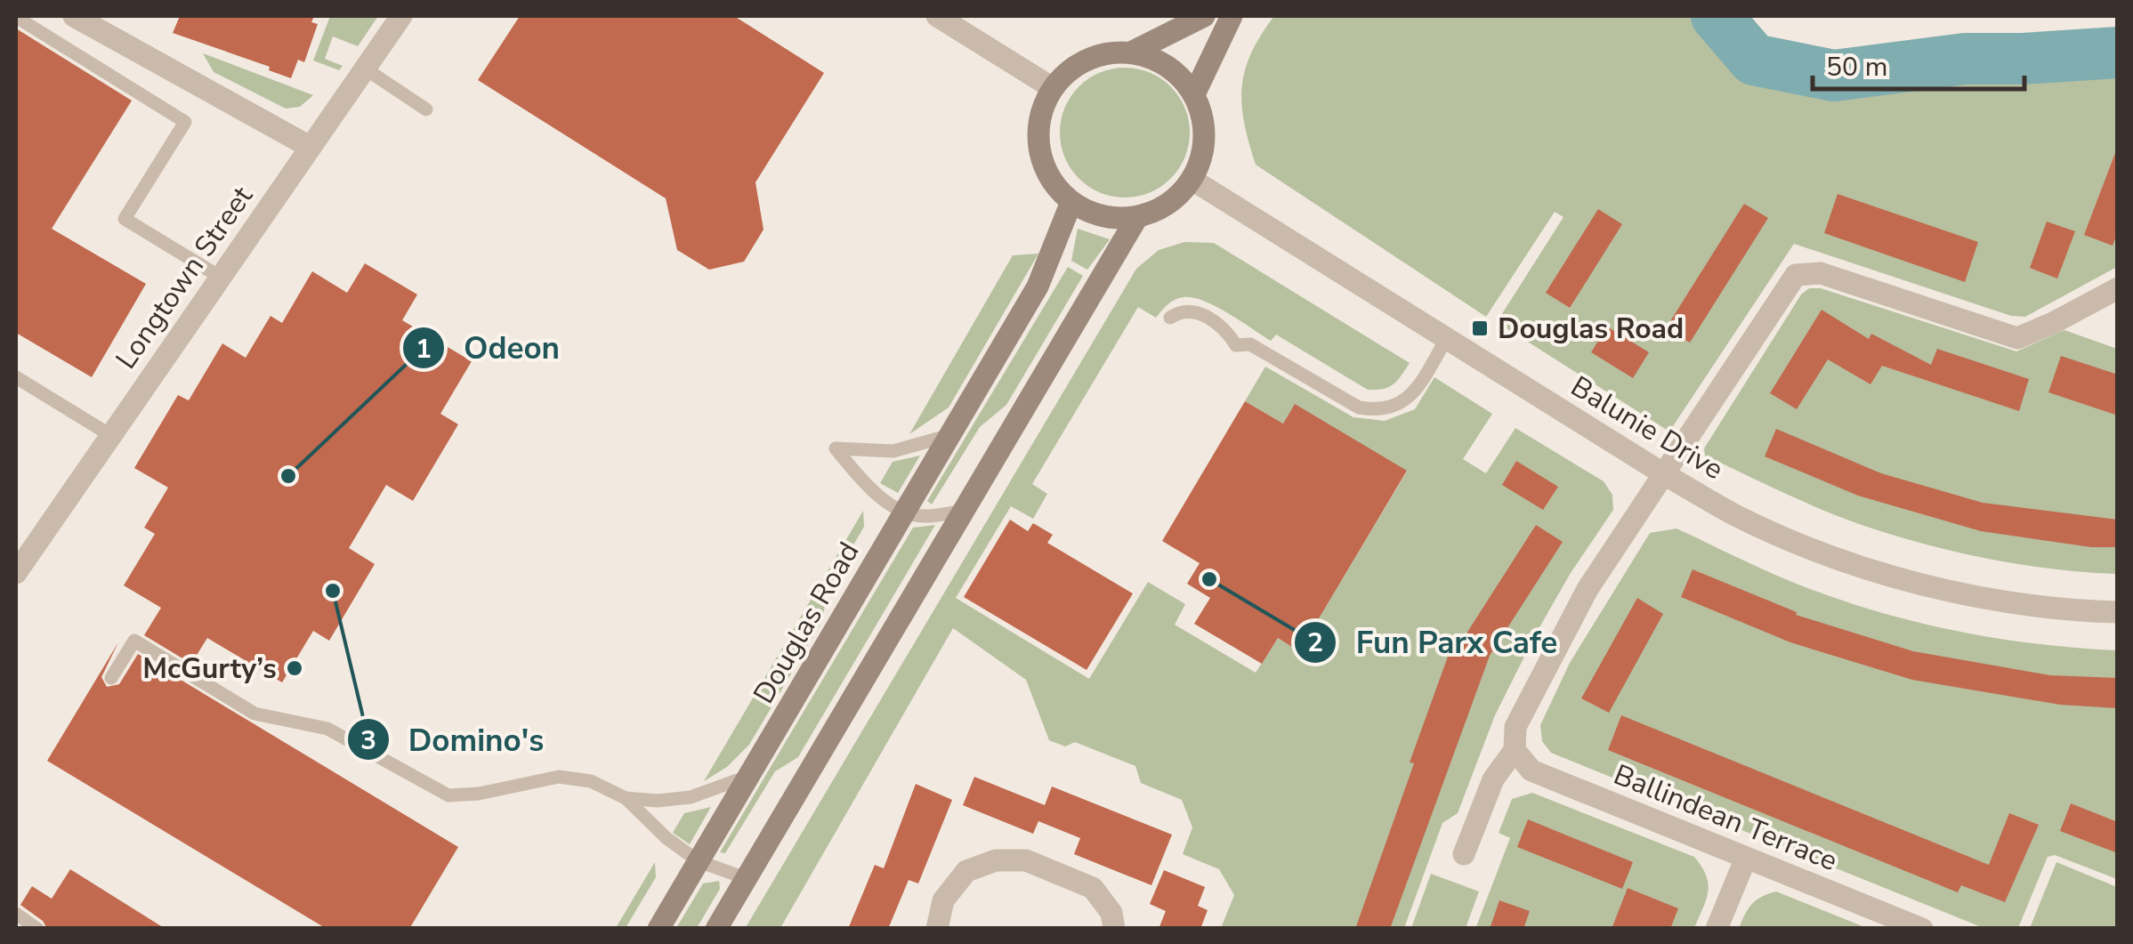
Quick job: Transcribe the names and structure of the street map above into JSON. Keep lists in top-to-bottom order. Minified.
{"streets":{"main road":["Douglas Road"],"street":["Longtown Street","Balunie Drive","Ballindean Terrace"]},"crossings":[["Balunie Drive","Douglas Road"]],"places":{"transit":["Douglas Road"],"other":["Odeon","Fun Parx Cafe","Domino's","McGurty’s"]},"scale_bar":"50 m"}
